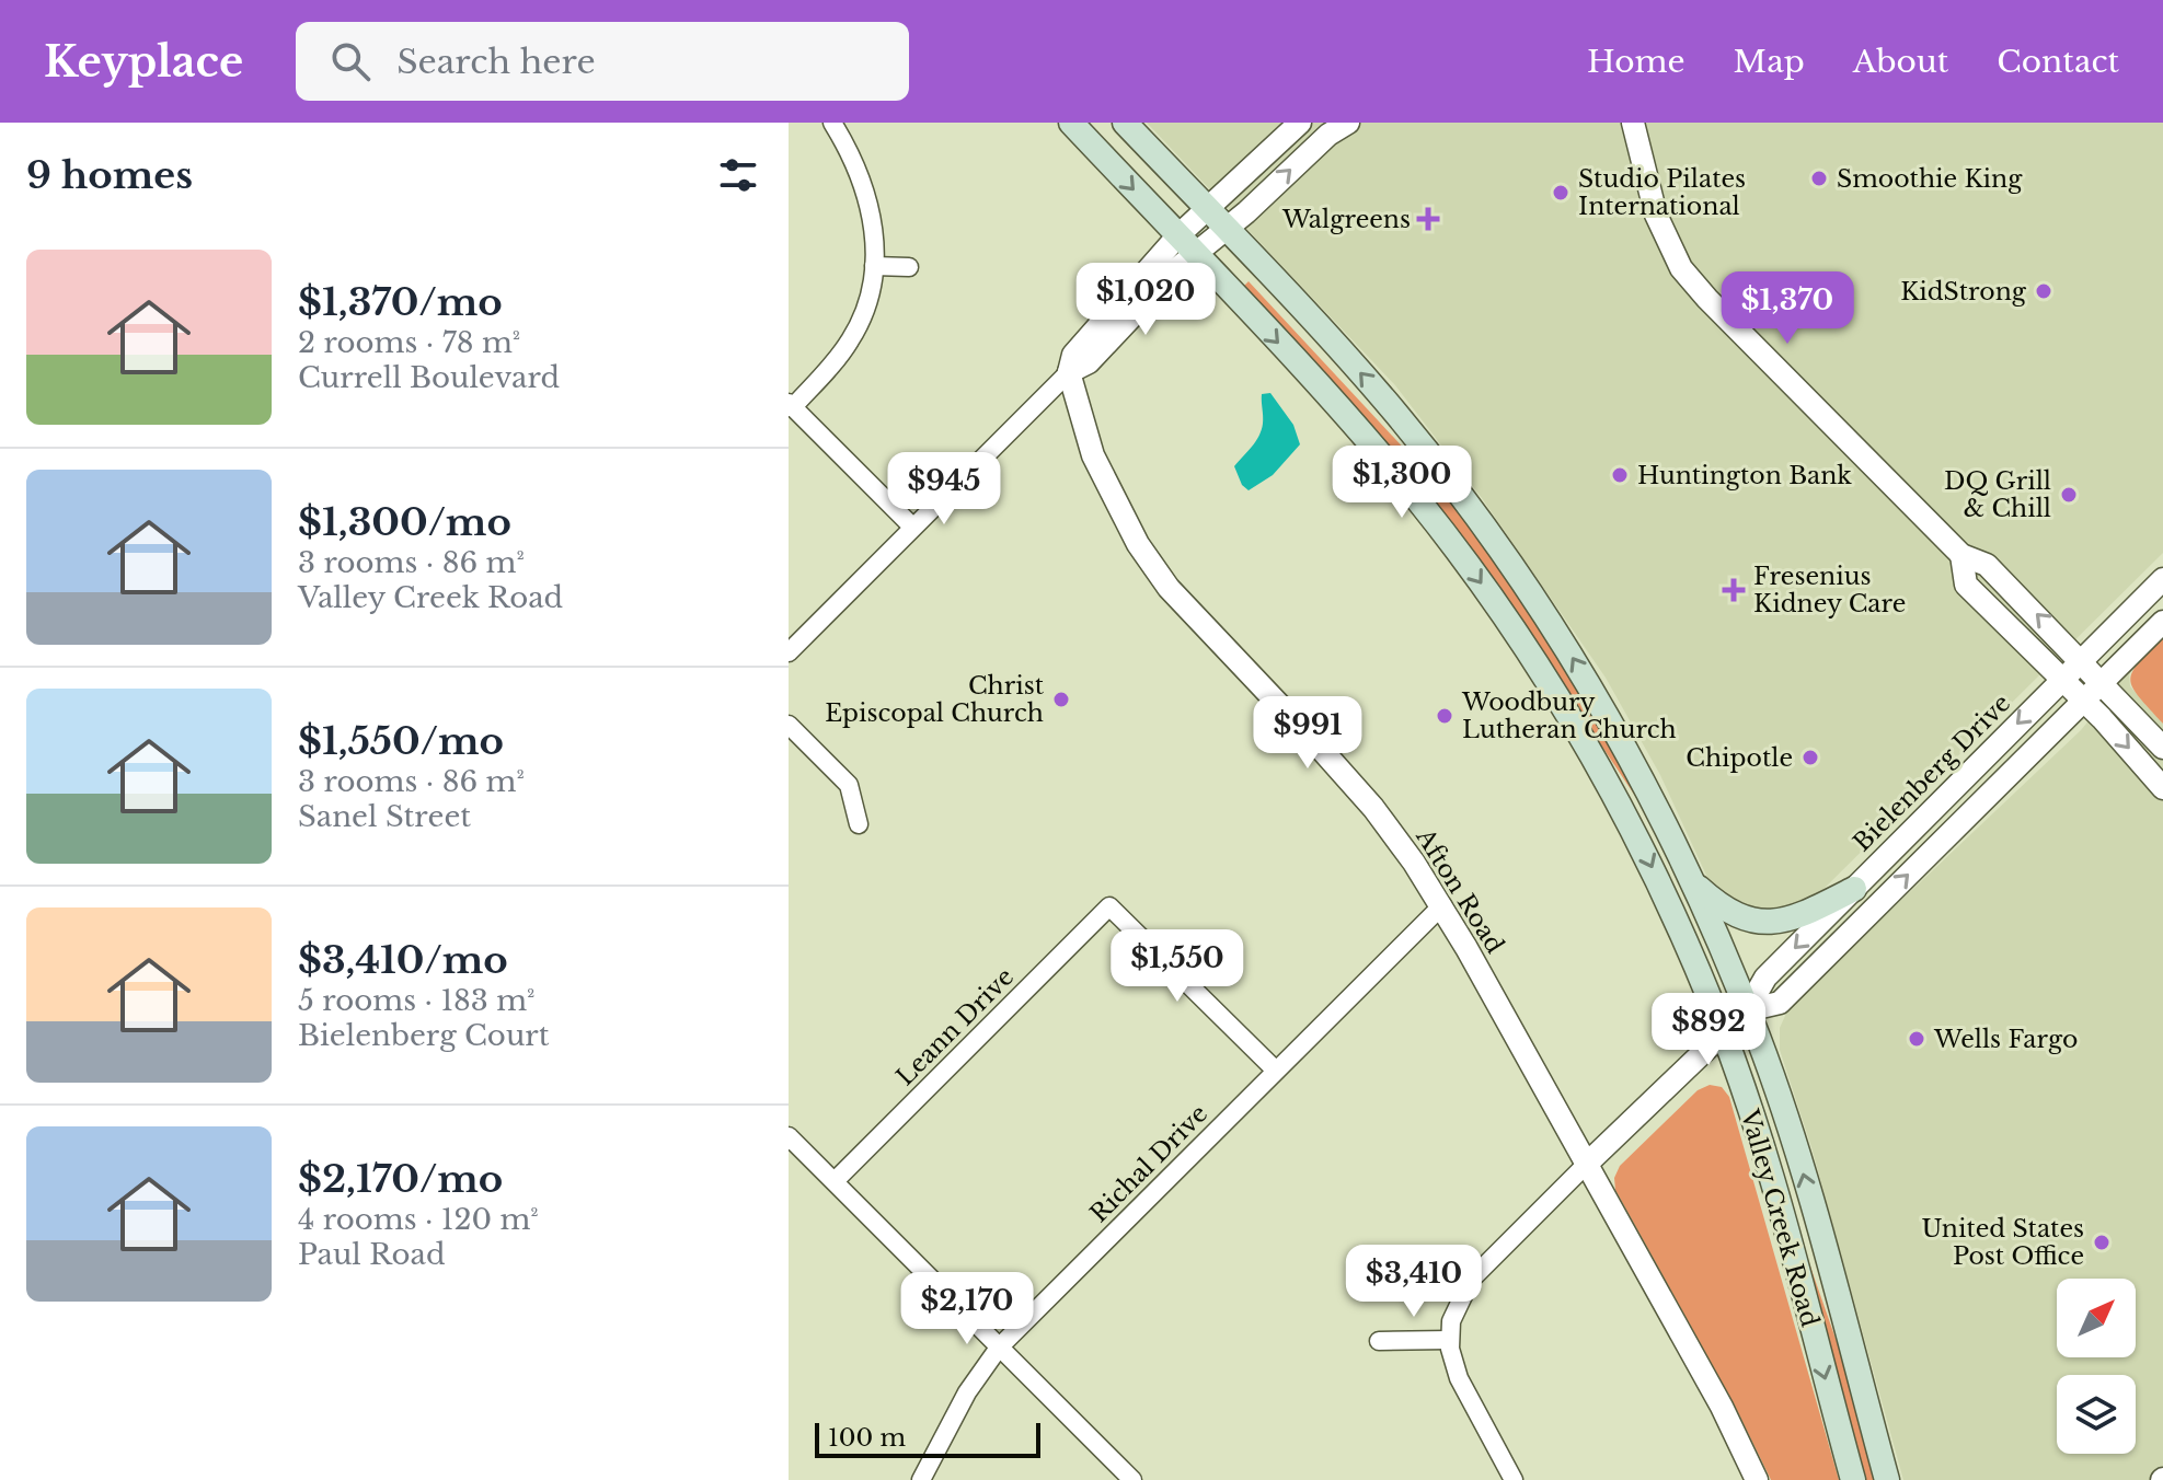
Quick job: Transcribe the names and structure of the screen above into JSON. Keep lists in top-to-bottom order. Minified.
{"streets":{"main road":["Valley Creek Road"],"street":["Bielenberg Drive","Afton Road","Leann Drive","Richal Drive"]},"crossings":[["Bielenberg Drive","Afton Road"],["Bielenberg Drive","Valley Creek Road"],["Afton Road","Richal Drive"],["Leann Drive","Richal Drive"]],"places":{"other":["Smoothie King","Studio Pilates International","KidStrong","Huntington Bank","DQ Grill & Chill","Christ Episcopal Church","Woodbury Lutheran Church","Chipotle","Wells Fargo","United States Post Office"],"health":["Walgreens","Fresenius Kidney Care"]},"scale_bar":"100 m","north":"top right","page":{"header":"Keyplace","search":"Search here","nav":["Home","Map","About","Contact"],"heading":"9 homes","list":[{"name":"$1,370/mo","note":"2 rooms · 78 m² · Currell Boulevard"},{"name":"$1,300/mo","note":"3 rooms · 86 m² · Valley Creek Road"},{"name":"$1,550/mo","note":"3 rooms · 86 m² · Sanel Street"},{"name":"$3,410/mo","note":"5 rooms · 183 m² · Bielenberg Court"},{"name":"$2,170/mo","note":"4 rooms · 120 m² · Paul Road"}],"price":["$1,020","$1,370","$1,300","$945","$991","$1,550","$892","$3,410","$2,170"],"scale":"100 m"}}
